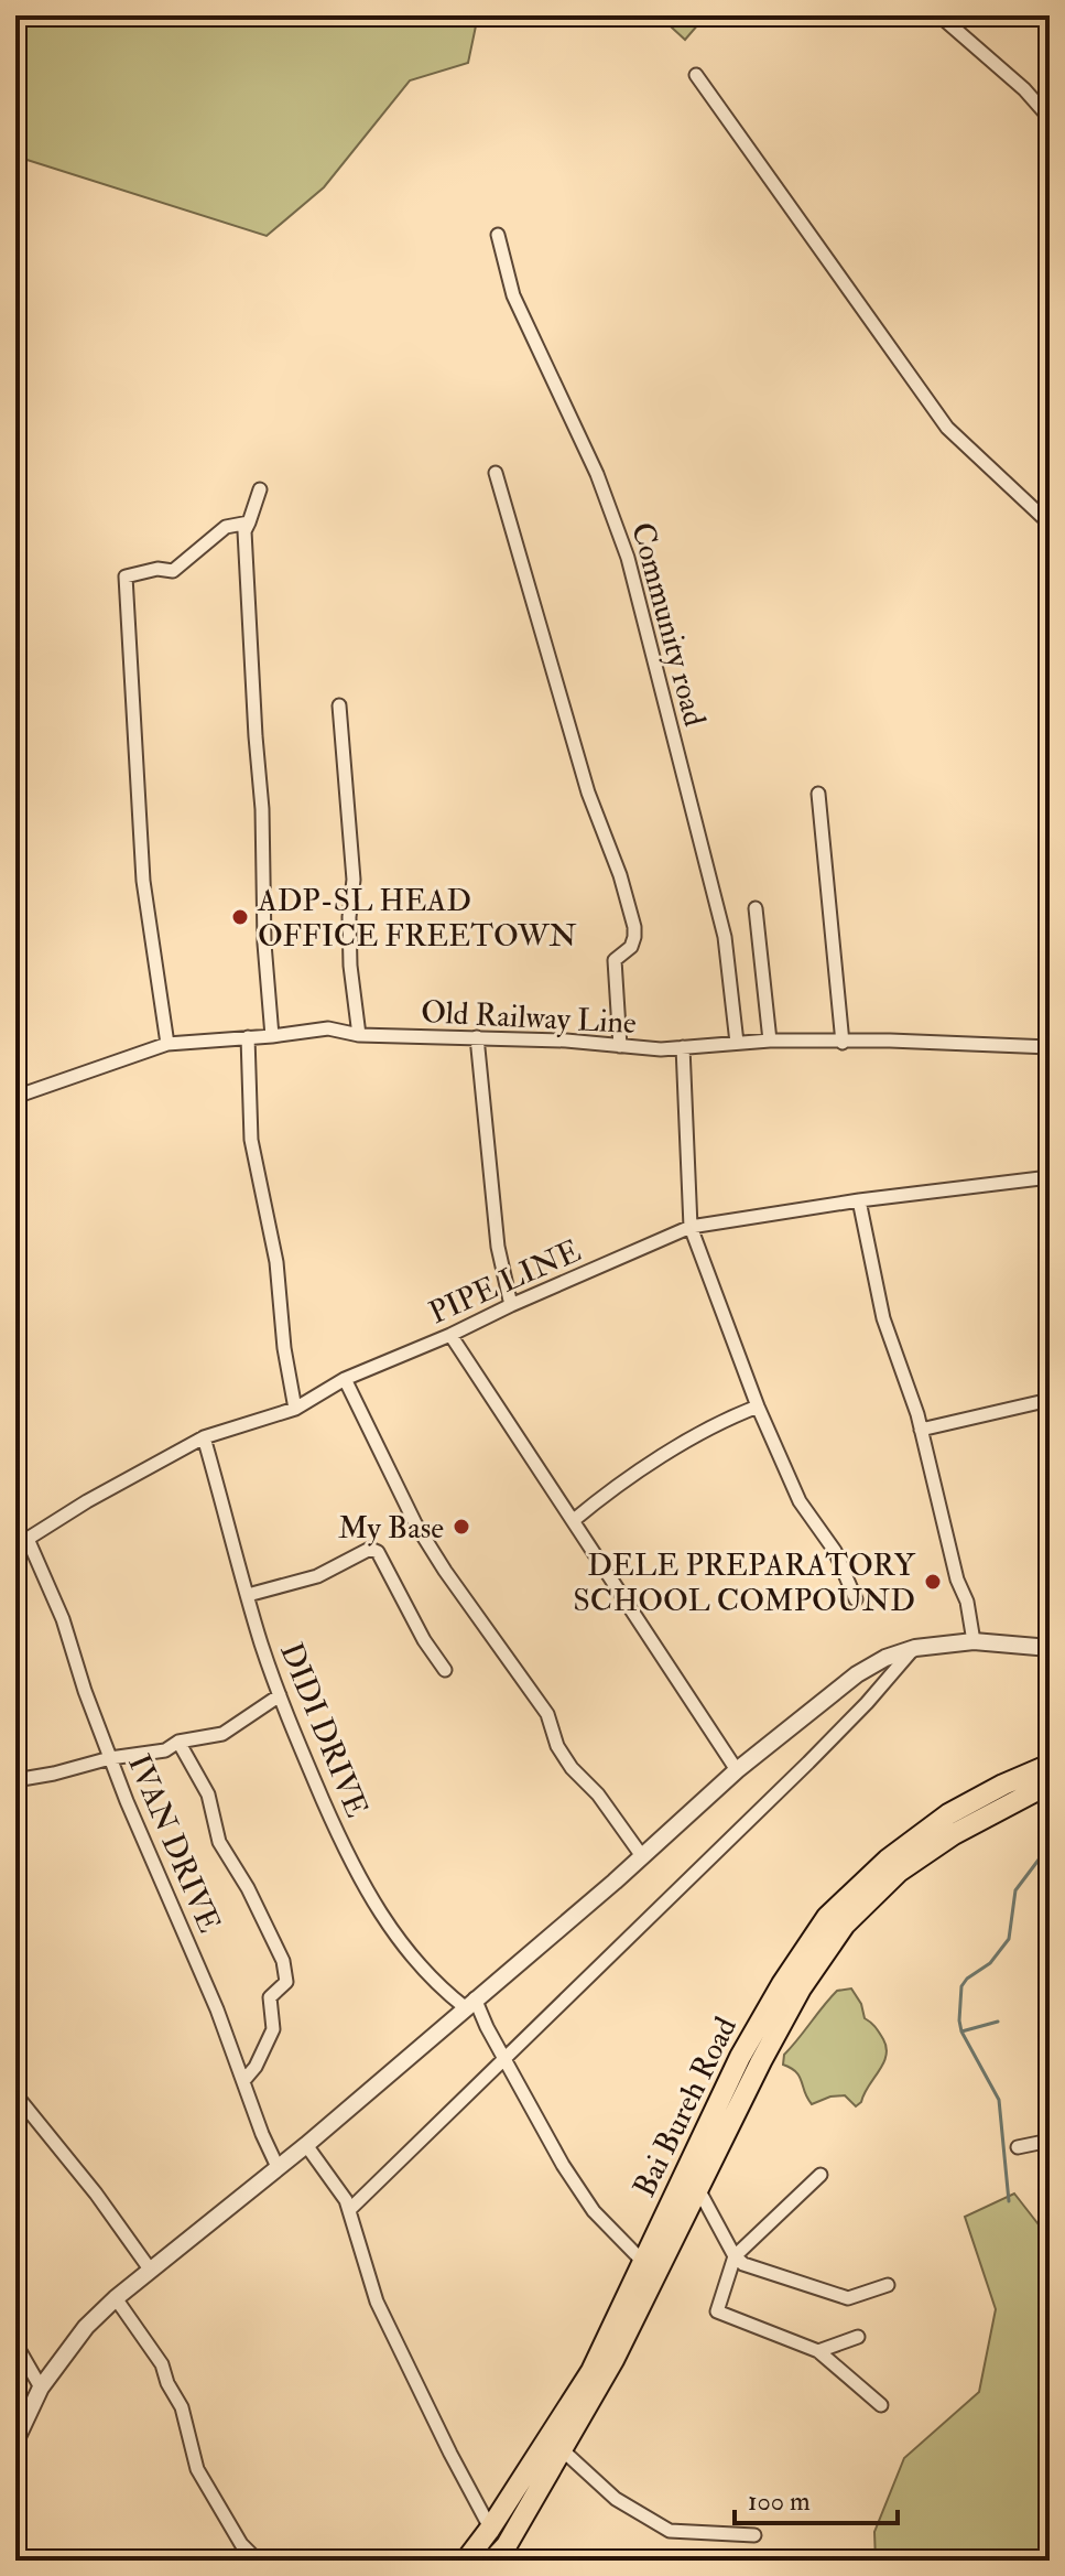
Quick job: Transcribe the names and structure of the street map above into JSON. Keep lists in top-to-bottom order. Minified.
{"streets":{"highway":["Bai Bureh Road"],"street":["Community road","Old Railway Line","PIPE LINE","DIDI DRIVE","IVAN DRIVE"]},"crossings":[["Community road","Old Railway Line"],["PIPE LINE","DIDI DRIVE"],["PIPE LINE","IVAN DRIVE"]],"places":["ADP-SL HEAD OFFICE FREETOWN","My Base","DELE PREPARATORY SCHOOL COMPOUND"],"scale_bar":"100 m"}
